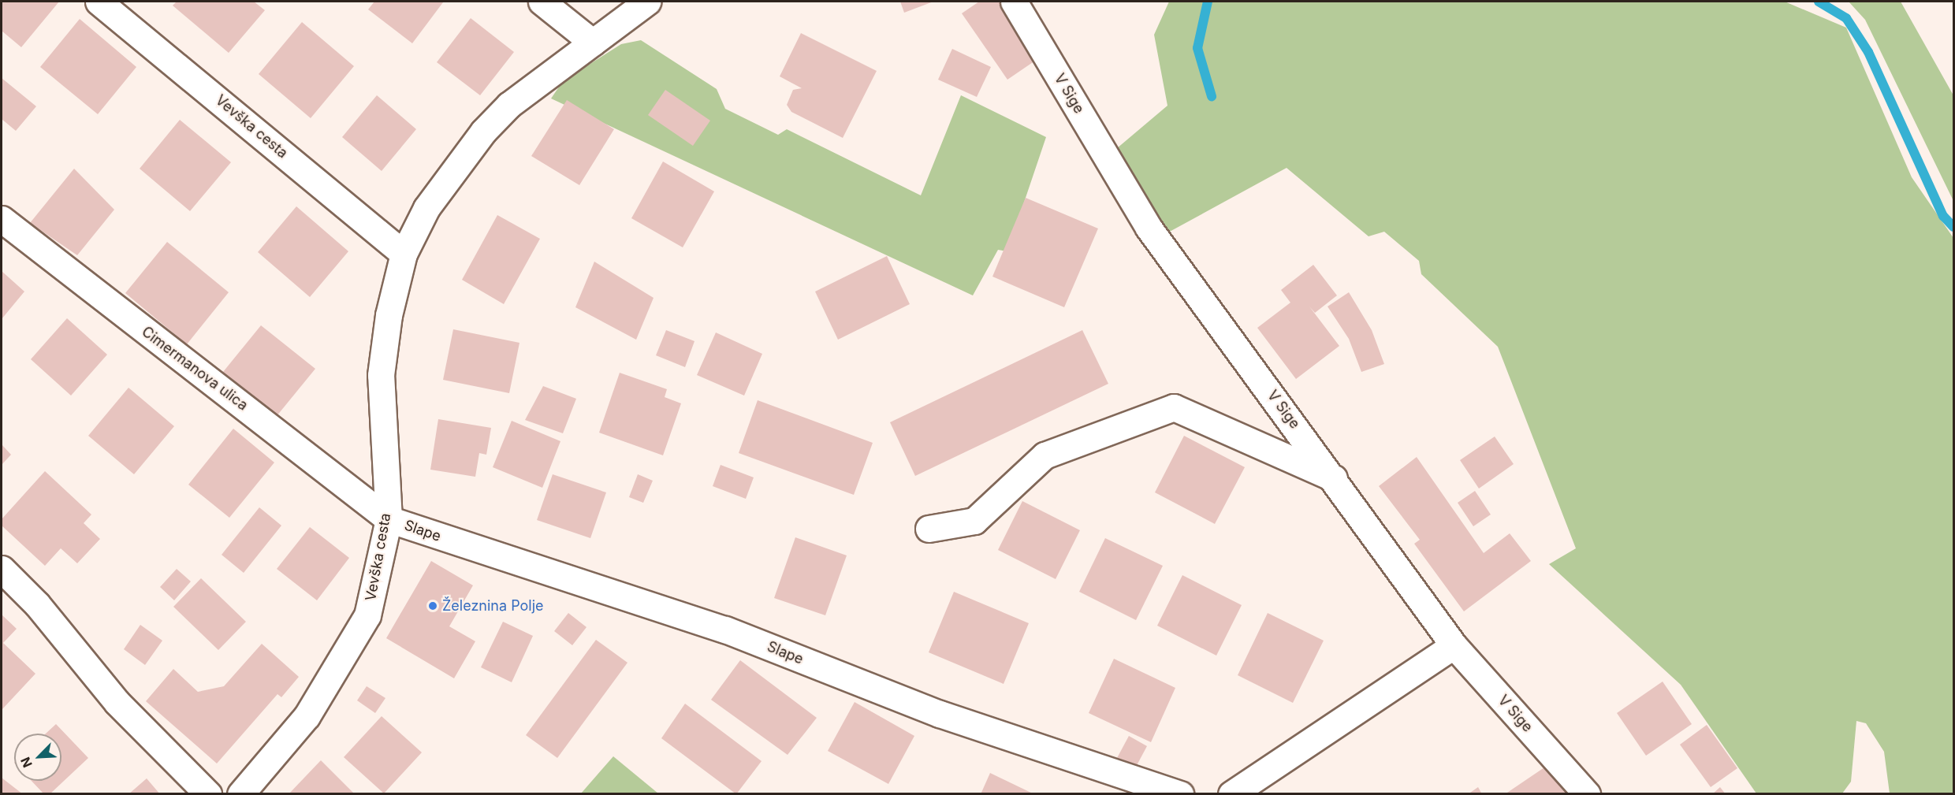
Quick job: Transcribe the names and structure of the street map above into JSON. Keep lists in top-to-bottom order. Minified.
{"streets":{"street":["V Sige","Vevška cesta","Cimermanova ulica","Slape"]},"crossings":[["Vevška cesta","Cimermanova ulica"],["Vevška cesta","Slape"],["Cimermanova ulica","Slape"]],"places":["Železnina Polje"],"north":"bottom left"}
